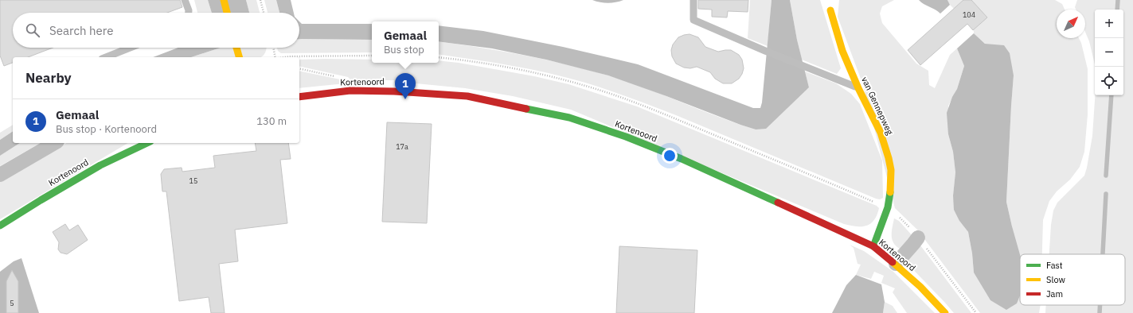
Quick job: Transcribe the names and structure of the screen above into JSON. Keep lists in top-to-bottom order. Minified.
{"streets":{"street":["Kortenoord","van Gennepweg"]},"crossings":[["Kortenoord","van Gennepweg"]],"house_numbers":["104","17a","15","5"],"legend":["Fast","Slow","Jam"],"north":"top right","page":{"map_buttons":["+","−"],"search":"Search here","popup":["Gemaal","Bus stop"],"heading":"Nearby","pins":"1","list":[{"mark":"1","name":"Gemaal","note":"Bus stop · Kortenoord","value":"130 m"}]}}
